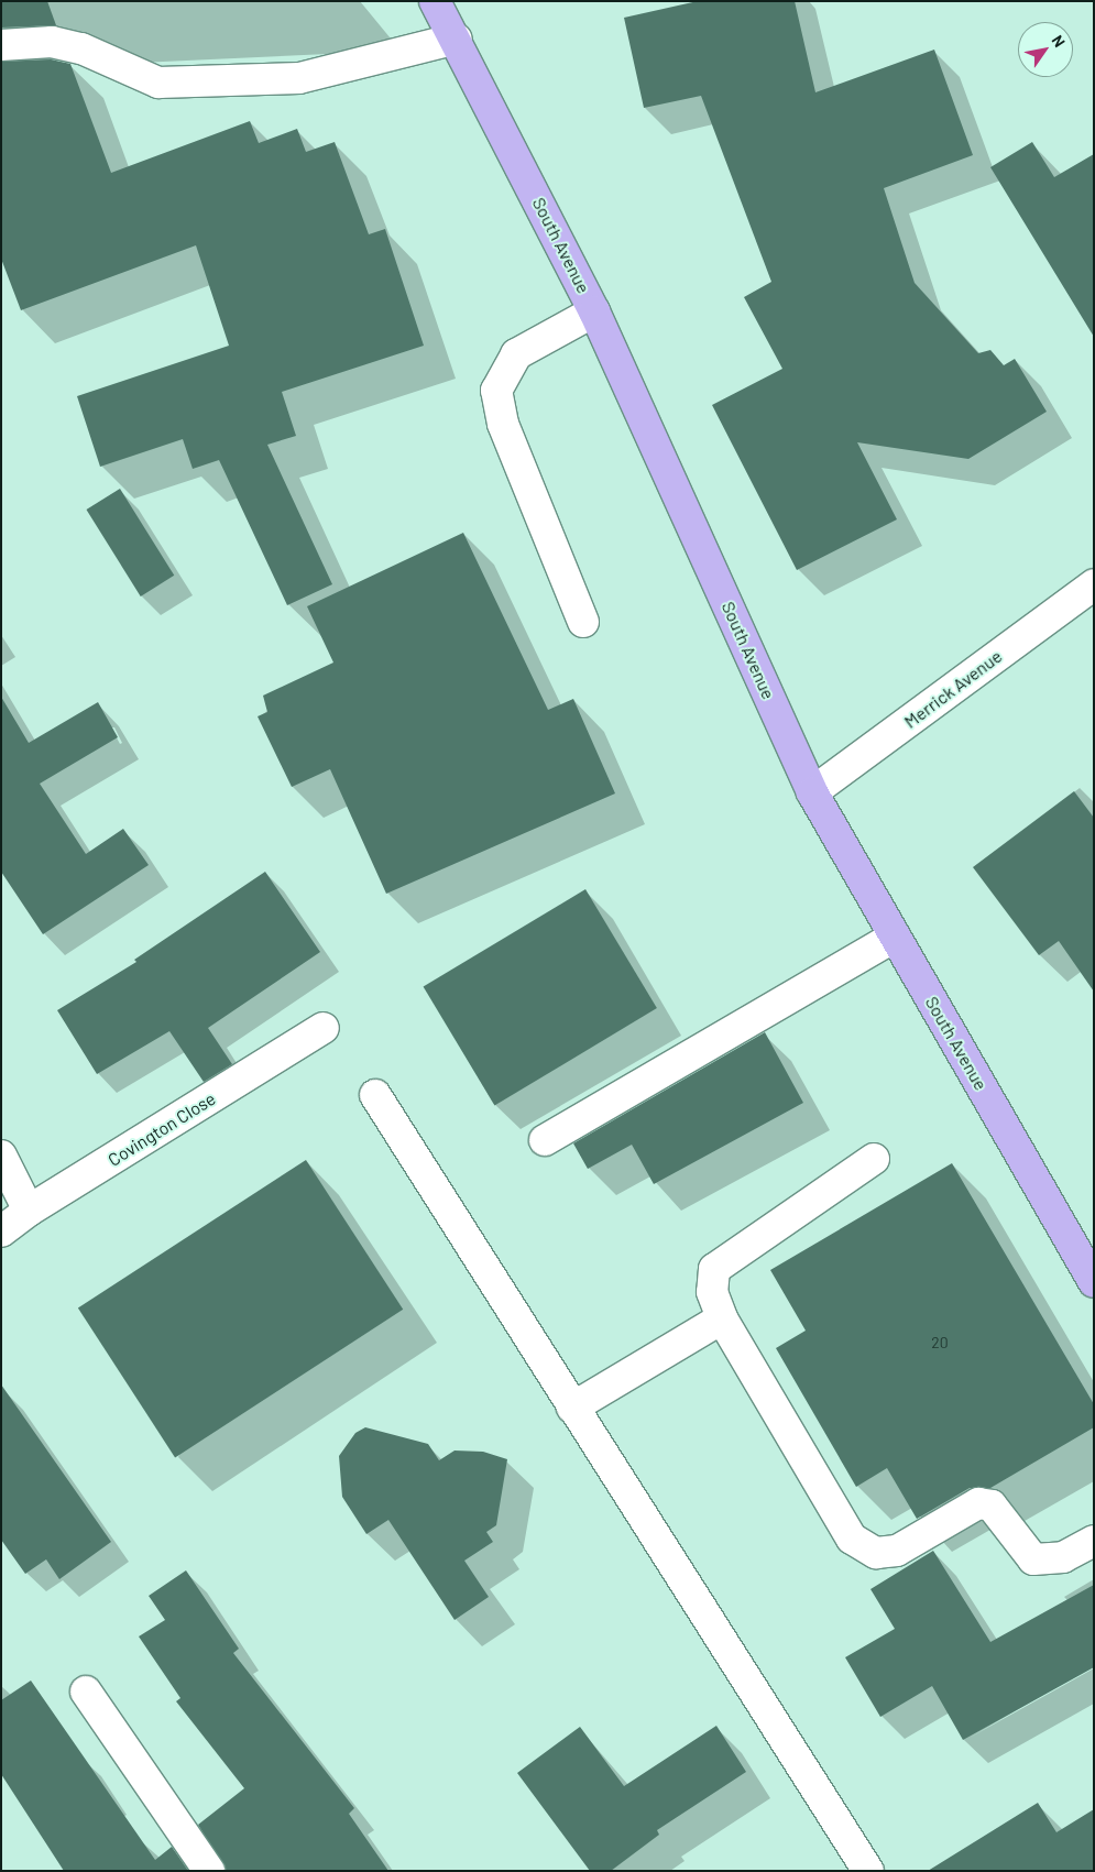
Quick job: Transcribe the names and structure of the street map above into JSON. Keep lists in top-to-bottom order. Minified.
{"streets":{"main road":["South Avenue"],"street":["Merrick Avenue","Covington Close"]},"crossings":[["South Avenue","Merrick Avenue"]],"house_numbers":["20"],"north":"top right"}
